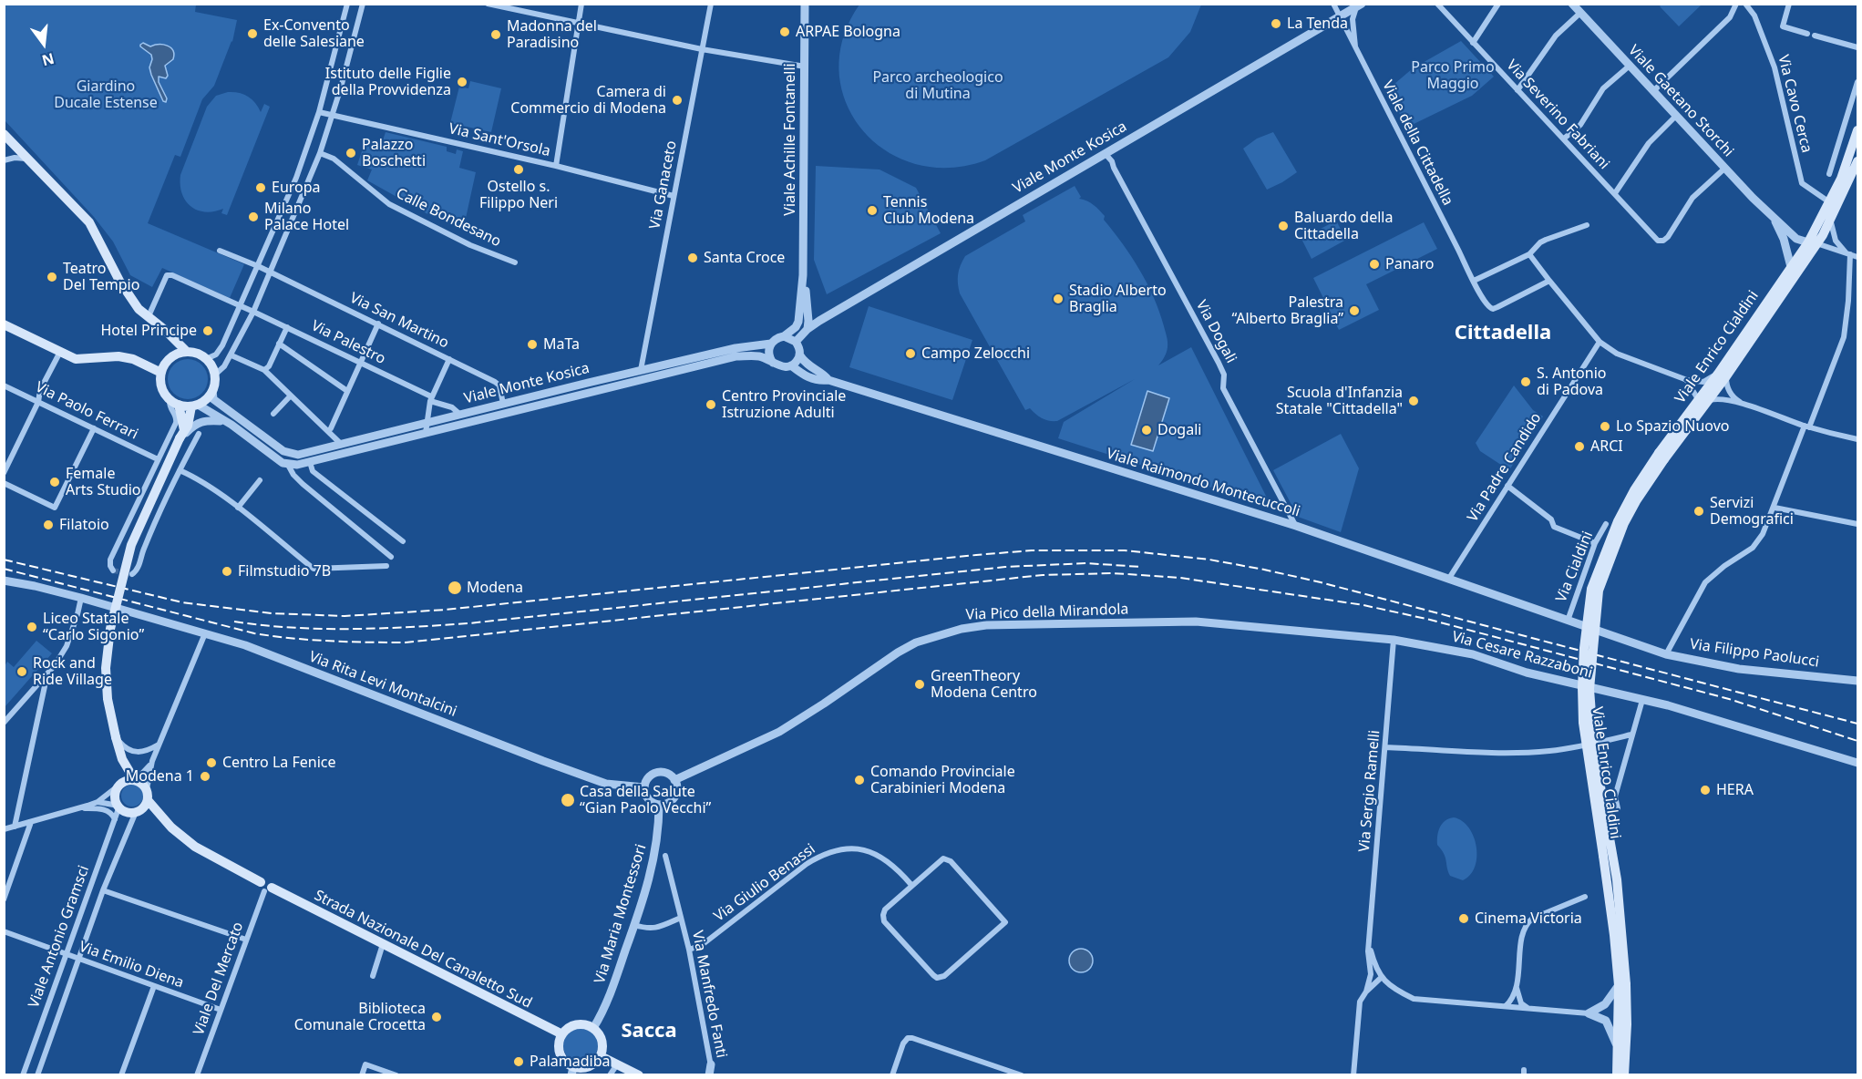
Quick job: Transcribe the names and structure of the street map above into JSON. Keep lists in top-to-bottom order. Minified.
{"streets":{"main road":["Viale Enrico Cialdini","Strada Nazionale Del Canaletto Sud"],"street":["Viale Gaetano Storchi","Via Cavo Cerca","Via Severino Fabriani","Viale Achille Fontanelli","Via Sant'Orsola","Viale della Cittadella","Viale Monte Kosica","Via Ganaceto","Calle Bondesano","Via San Martino","Via Dogali","Via Palestro","Via Paolo Ferrari","Via Padre Candido","Viale Raimondo Montecuccoli","Via Cialdini","Via Pico della Mirandola","Via Filippo Paolucci","Via Cesare Razzaboni","Via Rita Levi Montalcini","Via Sergio Ramelli","Via Giulio Benassi","Via Maria Montessori","Viale Antonio Gramsci","Via Emilio Diena","Viale Del Mercato","Via Manfredo Fanti"]},"crossings":[["Viale Gaetano Storchi","Via Severino Fabriani"],["Viale Gaetano Storchi","Viale Enrico Cialdini"],["Viale Achille Fontanelli","Viale Monte Kosica"],["Viale Achille Fontanelli","Viale Raimondo Montecuccoli"],["Via Sant'Orsola","Via Ganaceto"],["Viale della Cittadella","Viale Monte Kosica"],["Viale Monte Kosica","Via Ganaceto"],["Viale Monte Kosica","Via San Martino"],["Viale Monte Kosica","Via Dogali"],["Viale Monte Kosica","Via Palestro"],["Viale Monte Kosica","Viale Raimondo Montecuccoli"],["Via Dogali","Viale Raimondo Montecuccoli"],["Via Padre Candido","Viale Raimondo Montecuccoli"],["Viale Raimondo Montecuccoli","Via Cialdini"],["Viale Raimondo Montecuccoli","Via Filippo Paolucci"],["Via Cialdini","Via Filippo Paolucci"],["Via Pico della Mirandola","Via Cesare Razzaboni"],["Via Pico della Mirandola","Via Rita Levi Montalcini"],["Via Pico della Mirandola","Via Sergio Ramelli"],["Via Pico della Mirandola","Via Maria Montessori"],["Via Cesare Razzaboni","Via Sergio Ramelli"],["Via Rita Levi Montalcini","Via Maria Montessori"],["Via Giulio Benassi","Via Manfredo Fanti"],["Via Maria Montessori","Strada Nazionale Del Canaletto Sud"],["Via Maria Montessori","Via Manfredo Fanti"],["Viale Antonio Gramsci","Strada Nazionale Del Canaletto Sud"],["Viale Antonio Gramsci","Via Emilio Diena"],["Viale Antonio Gramsci","Viale Del Mercato"],["Strada Nazionale Del Canaletto Sud","Viale Del Mercato"],["Via Emilio Diena","Viale Del Mercato"]],"districts":["Cittadella","Sacca"],"parks":["Parco Primo Maggio","Parco archeologico di Mutina","Giardino Ducale Estense"],"places":["La Tenda","ARPAE Bologna","Ex-Convento delle Salesiane","Madonna del Paradisino","Istituto delle Figlie della Provvidenza","Camera di Commercio di Modena","Palazzo Boschetti","Ostello s. Filippo Neri","Europa","Tennis Club Modena","Milano Palace Hotel","Baluardo della Cittadella","Santa Croce","Panaro","Teatro Del Tempio","Stadio Alberto Braglia","Palestra “Alberto Braglia”","Hotel Principe","MaTa","Campo Zelocchi","S. Antonio di Padova","Scuola d'Infanzia Statale \"Cittadella\"","Centro Provinciale Istruzione Adulti","Lo Spazio Nuovo","Dogali","ARCI","Female Arts Studio","Servizi Demografici","Filatoio","Filmstudio 7B","Modena","Liceo Statale “Carlo Sigonio”","Rock and Ride Village","GreenTheory Modena Centro","Centro La Fenice","Modena 1","Comando Provinciale Carabinieri Modena","HERA","Casa della Salute “Gian Paolo Vecchi”","Cinema Victoria","Biblioteca Comunale Crocetta","Palamadiba"],"north":"bottom"}
